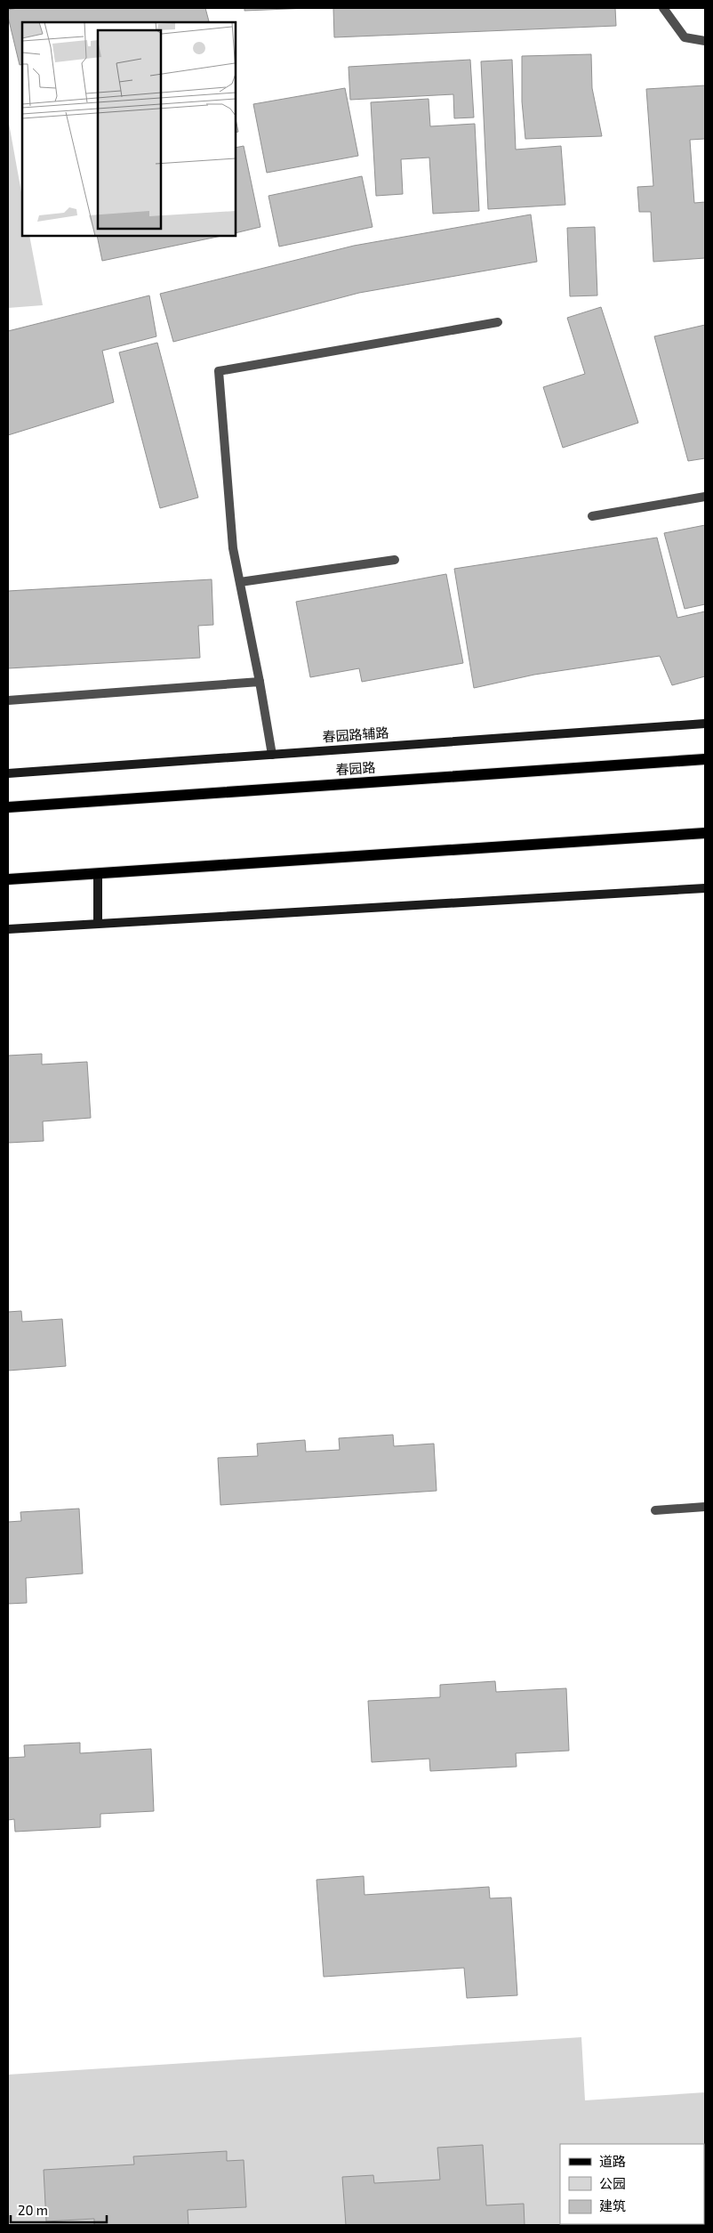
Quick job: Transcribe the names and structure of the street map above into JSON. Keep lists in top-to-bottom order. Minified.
{"streets":{"main road":["春园路"],"street":["春园路辅路"]},"legend":["道路","公园","建筑"],"scale_bar":"20 m"}
